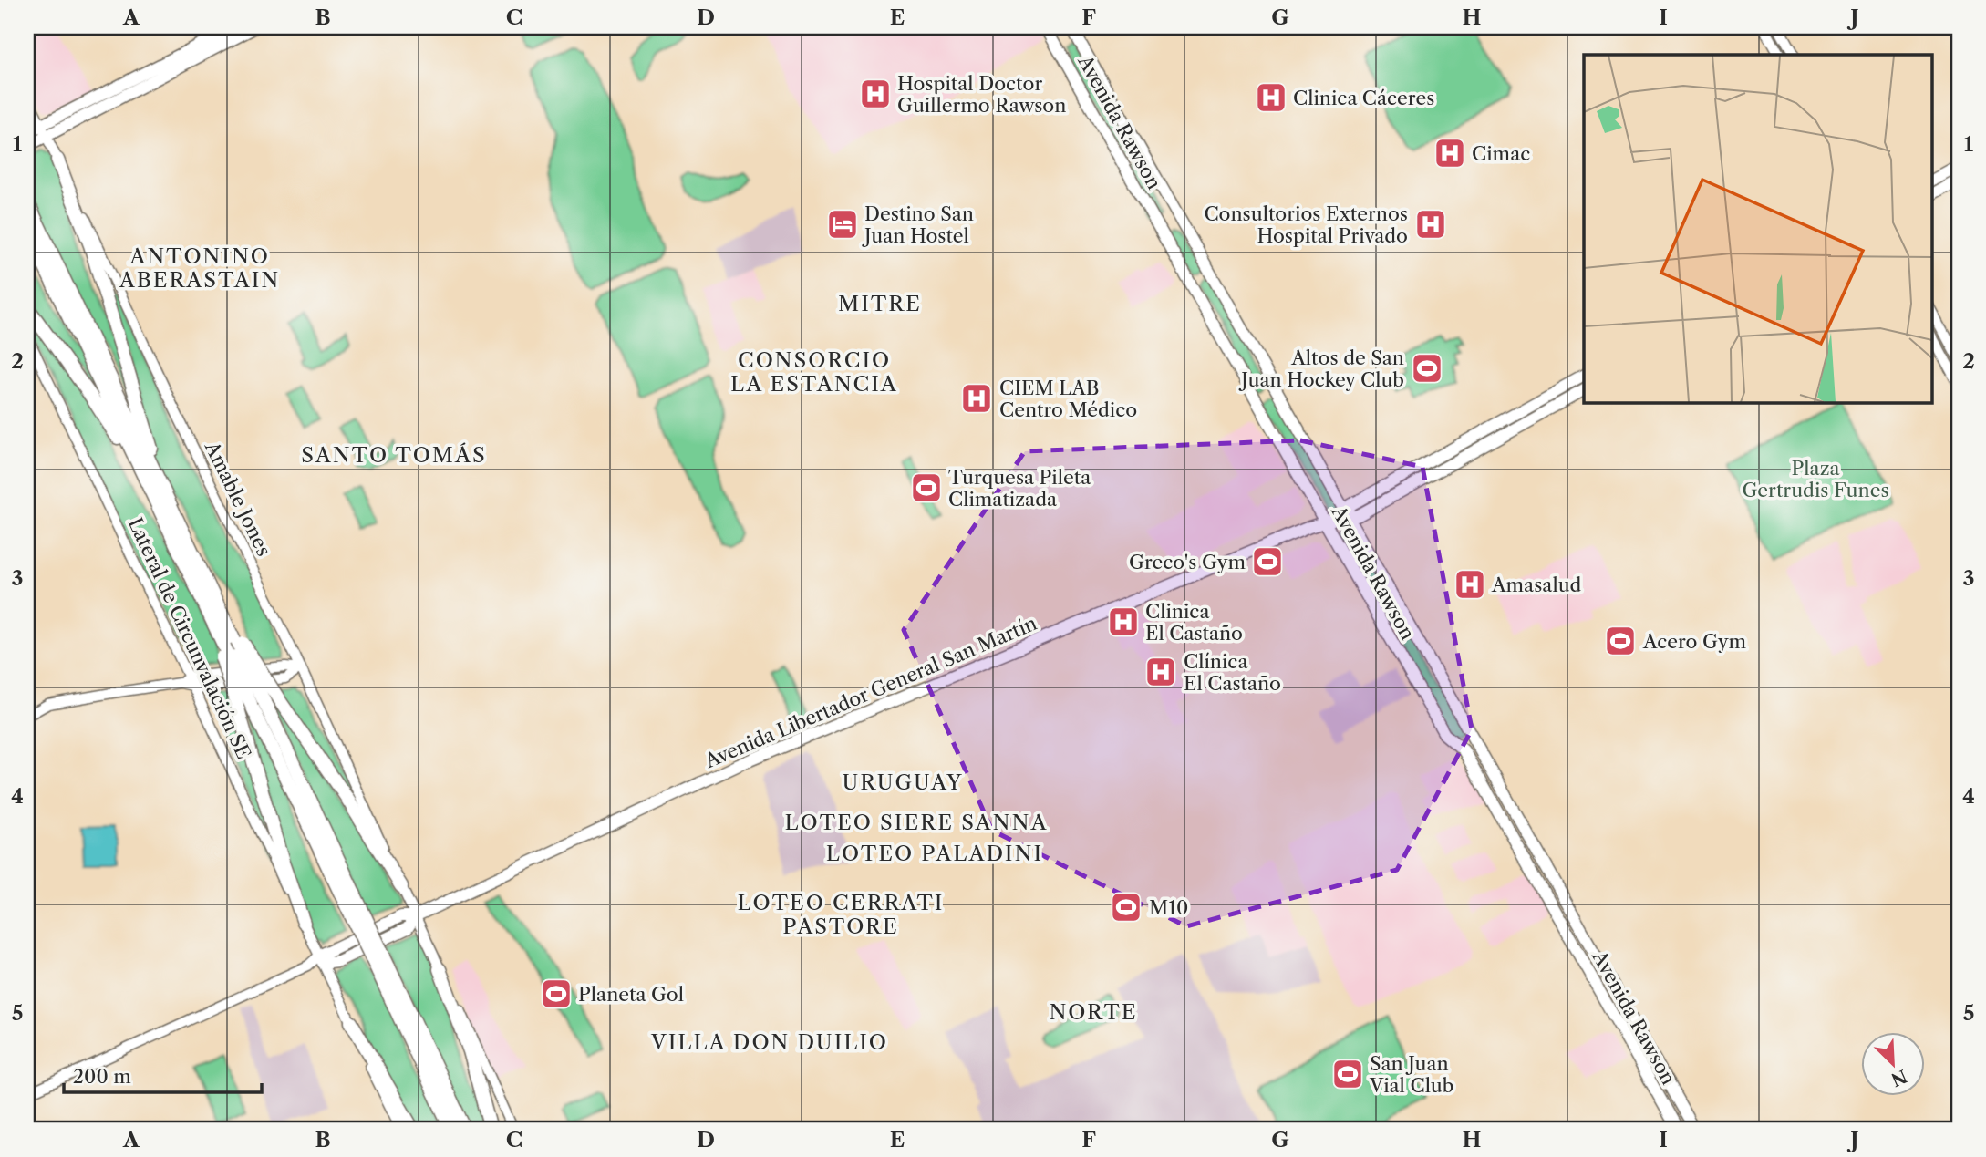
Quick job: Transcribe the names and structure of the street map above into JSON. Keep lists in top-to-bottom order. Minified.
{"streets":{"main road":["Avenida Rawson","Avenida Libertador General San Martín"],"street":["Amable Jones","Lateral de Circunvalación SE"]},"crossings":[["Avenida Rawson","Avenida Libertador General San Martín"],["Amable Jones","Avenida Libertador General San Martín"],["Lateral de Circunvalación SE","Avenida Libertador General San Martín"]],"districts":["ANTONINO ABERASTAIN","MITRE","CONSORCIO LA ESTANCIA","SANTO TOMÁS","URUGUAY","LOTEO SIERE SANNA","LOTEO PALADINI","LOTEO CERRATI PASTORE","NORTE","VILLA DON DUILIO"],"parks":["Plaza Gertrudis Funes"],"places":{"hospital":["Hospital Doctor Guillermo Rawson","Clinica Cáceres","Cimac","Consultorios Externos Hospital Privado","CIEM LAB Centro Médico","Amasalud","Clinica El Castaño","Clínica El Castaño"],"hotel":["Destino San Juan Hostel"],"sports":["Altos de San Juan Hockey Club","Turquesa Pileta Climatizada","Greco's Gym","Acero Gym","M10","Planeta Gol","San Juan Vial Club"]},"scale_bar":"200 m","north":"bottom right","grid":{"columns":["A","B","C","D","E","F","G","H","I","J"],"rows":["1","2","3","4","5"]}}
